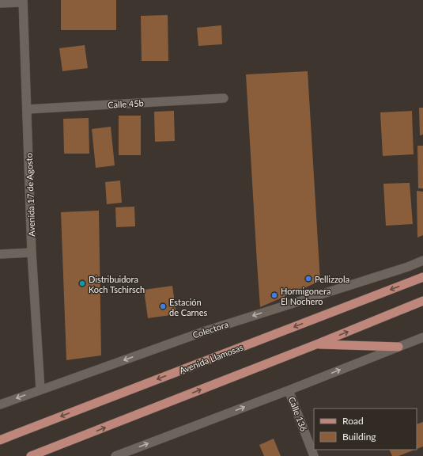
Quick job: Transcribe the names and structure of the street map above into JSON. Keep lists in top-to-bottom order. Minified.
{"streets":{"main road":["Avenida Llamosas"],"street":["Calle 45b","Avenida 17 de Agosto","Colectora","Calle 136"]},"crossings":[["Calle 45b","Avenida 17 de Agosto"],["Avenida 17 de Agosto","Colectora"]],"one_way":["Colectora"],"places":["Pellizzola","Distribuidora Koch Tschirsch","Hormigonera El Nochero","Estación de Carnes"],"legend":["Road","Building"]}
